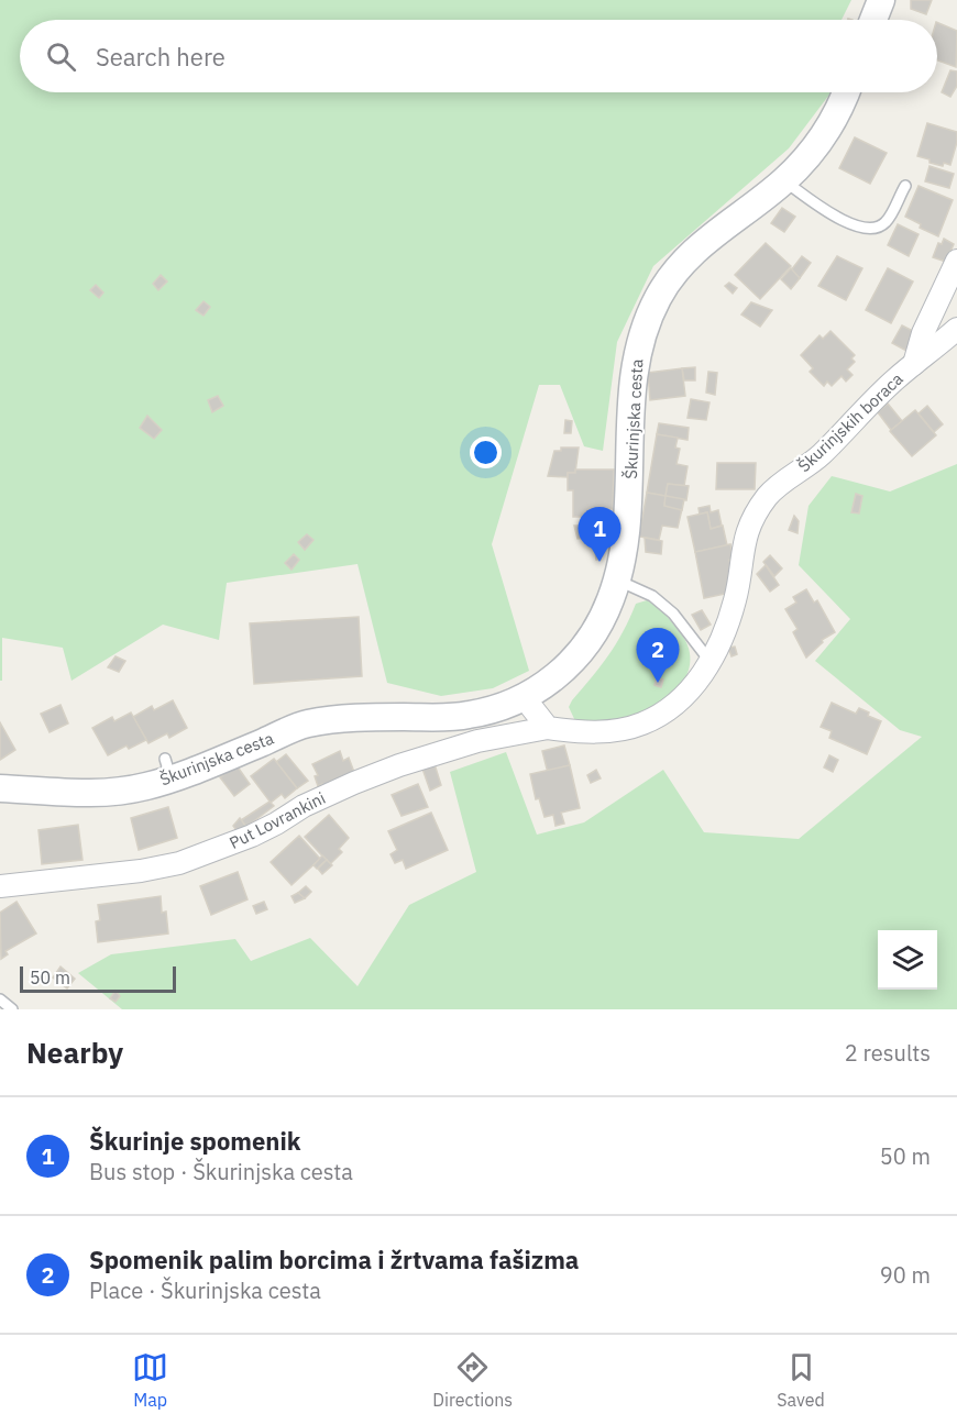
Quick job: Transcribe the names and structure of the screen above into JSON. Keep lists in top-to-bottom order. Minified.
{"streets":{"street":["Škurinjska cesta","Škurinjskih boraca","Put Lovrankini"]},"crossings":[["Škurinjskih boraca","Put Lovrankini"]],"scale_bar":"50 m","page":{"search":"Search here","pins":["1","2"],"scale":"50 m","heading":["Nearby","2 results"],"list":[{"mark":"1","name":"Škurinje spomenik","note":"Bus stop · Škurinjska cesta","value":"50 m"},{"mark":"2","name":"Spomenik palim borcima i žrtvama fašizma","note":"Place · Škurinjska cesta","value":"90 m"}],"nav":["Map","Directions","Saved"]}}
